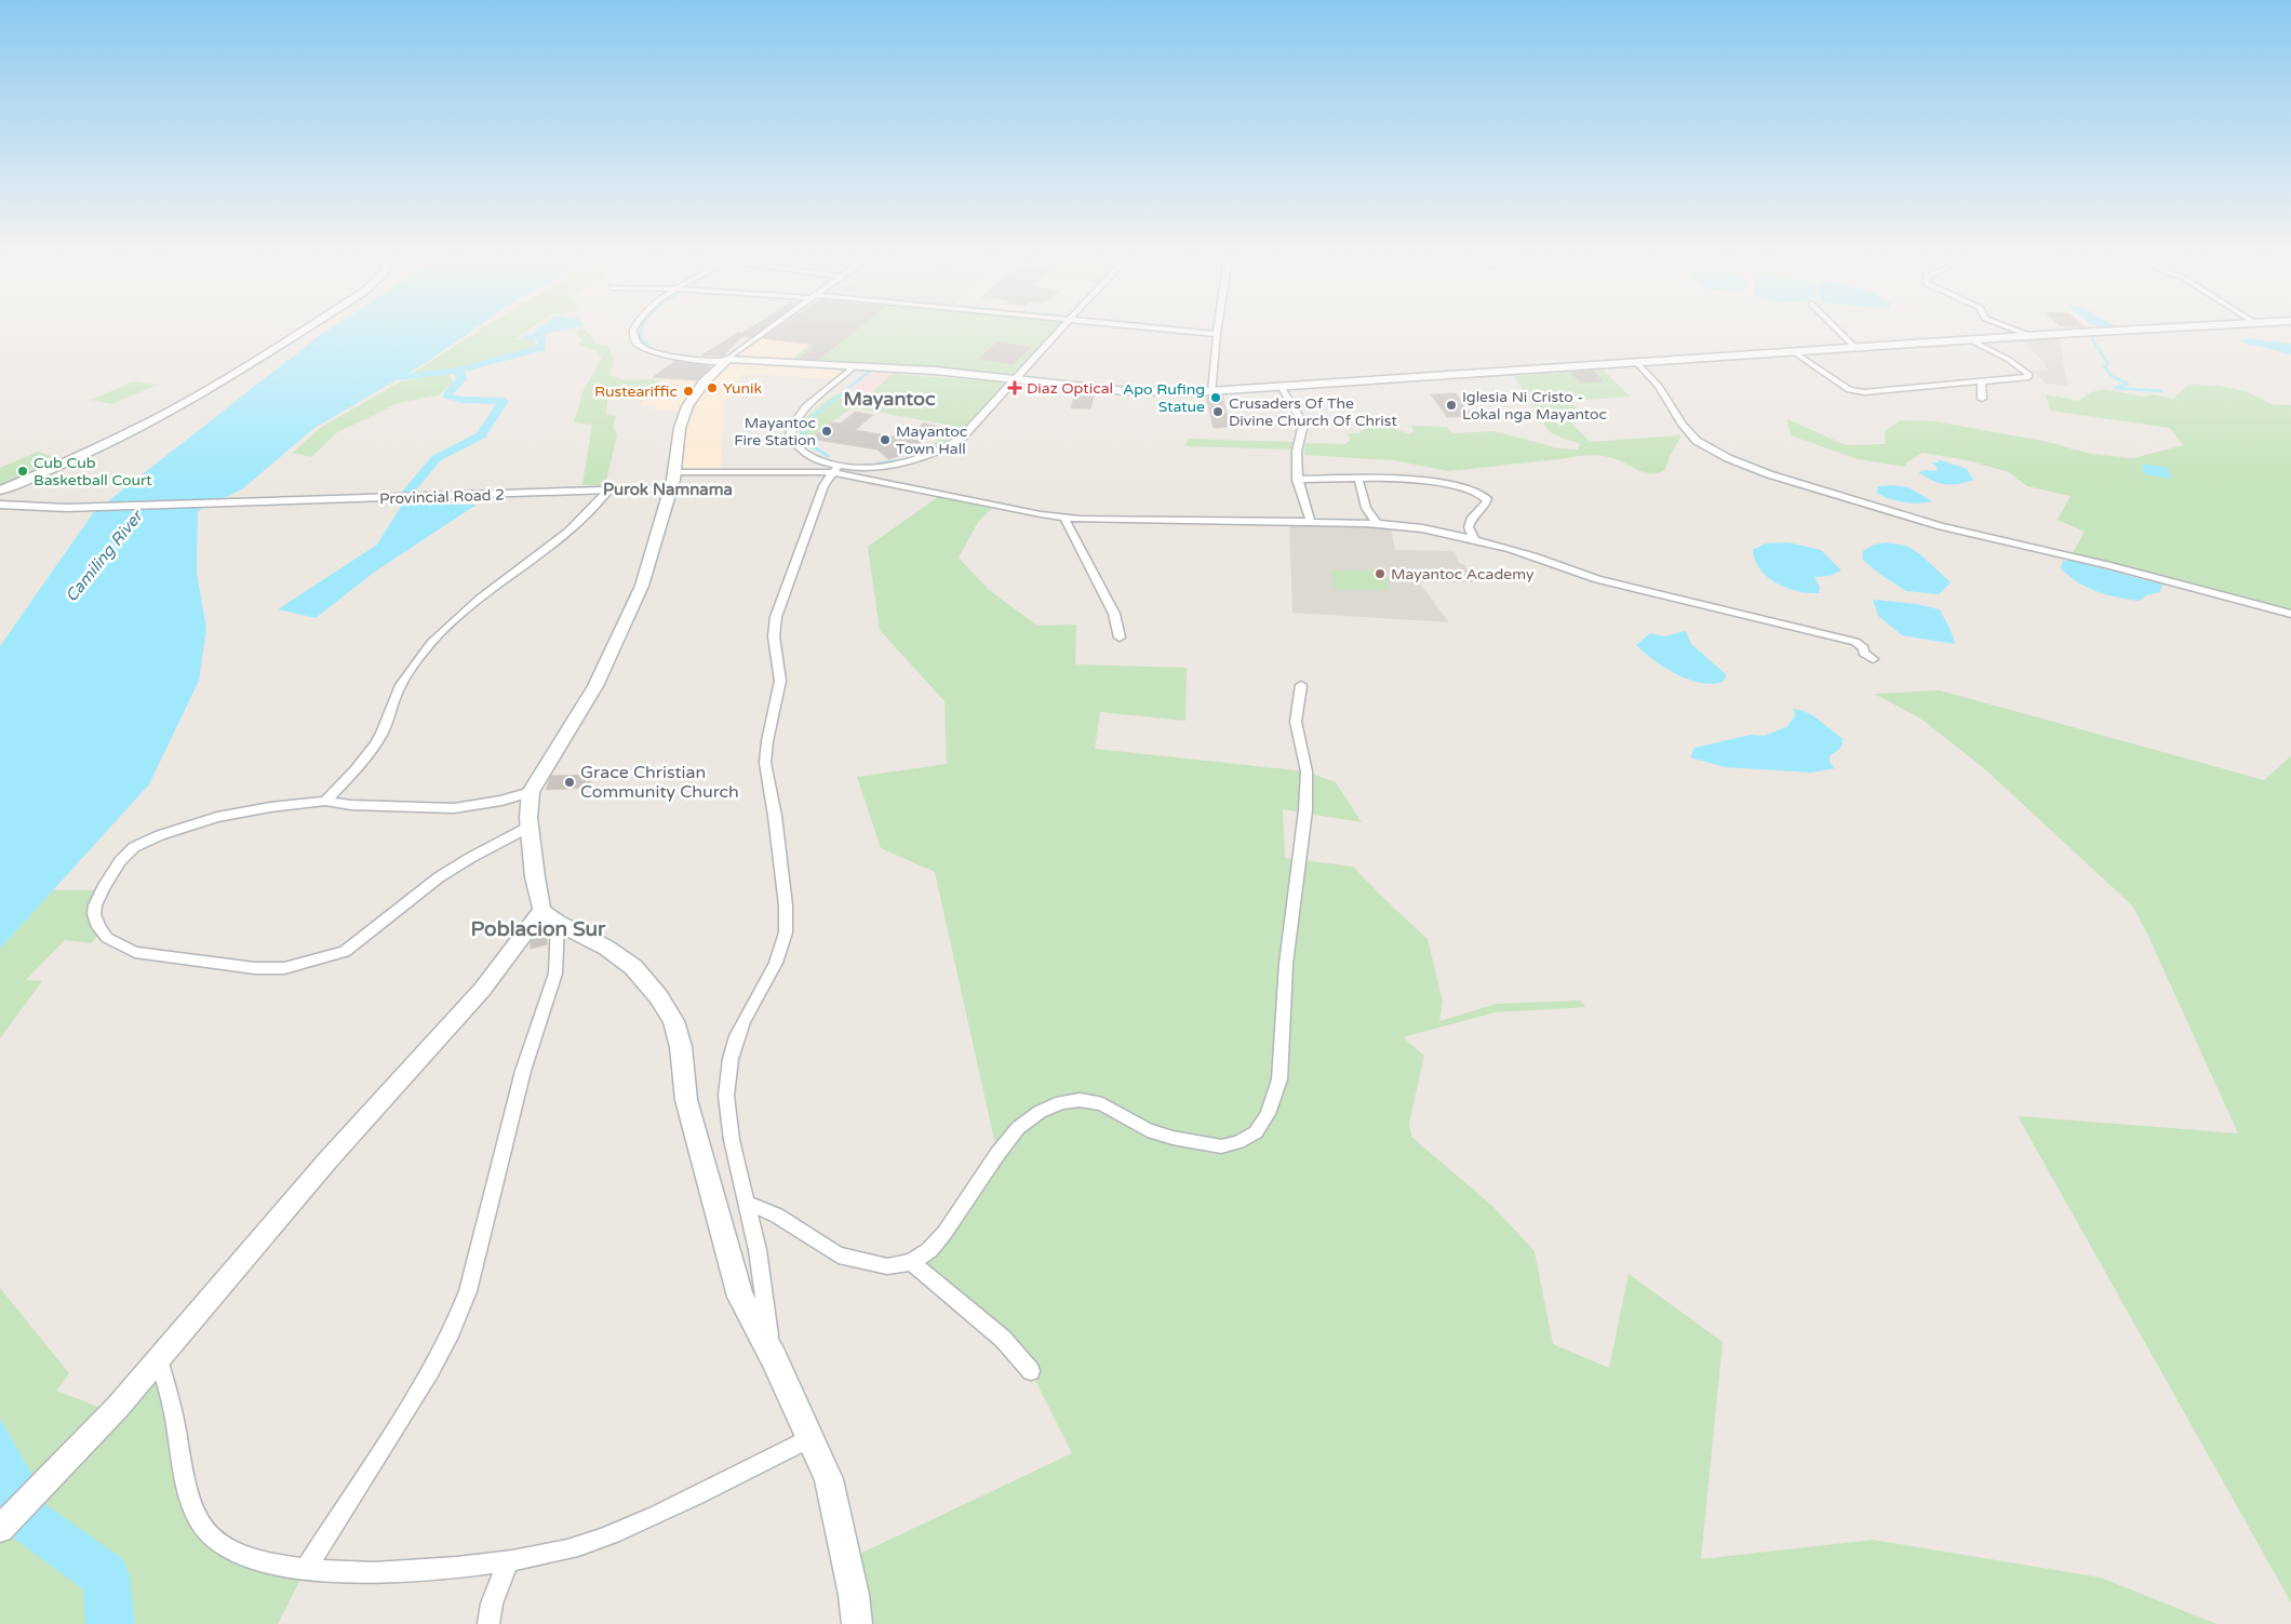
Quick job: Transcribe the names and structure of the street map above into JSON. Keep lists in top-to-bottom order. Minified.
{"streets":{"street":["Provincial Road 2"]},"districts":["Mayantoc","Purok Namnama","Poblacion Sur"],"water":["Camiling River"],"places":{"other":["Yunik","Rusteariffic","Apo Rufing Statue","Iglesia Ni Cristo - Lokal nga Mayantoc","Crusaders Of The Divine Church Of Christ","Mayantoc Fire Station","Mayantoc Town Hall","Cub Cub Basketball Court","Mayantoc Academy","Grace Christian Community Church"],"health":["Diaz Optical"]}}
